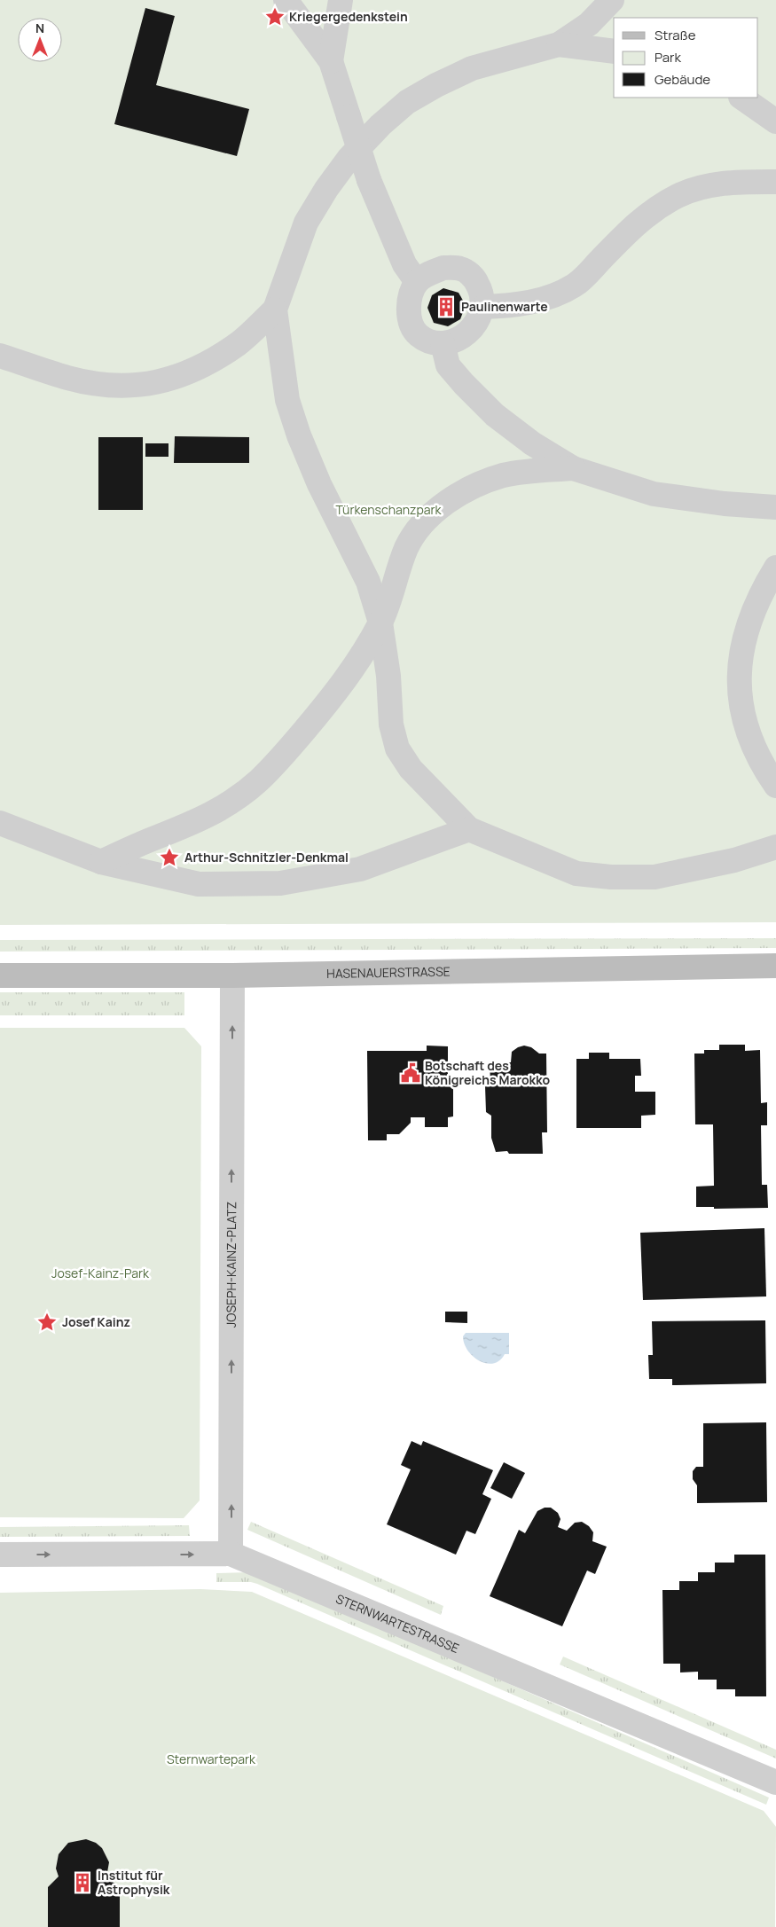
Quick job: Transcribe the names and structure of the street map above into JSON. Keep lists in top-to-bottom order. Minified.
{"streets":{"street":["HASENAUERSTRASSE","JOSEPH-KAINZ-PLATZ","STERNWARTESTRASSE"]},"crossings":[["HASENAUERSTRASSE","JOSEPH-KAINZ-PLATZ"],["JOSEPH-KAINZ-PLATZ","STERNWARTESTRASSE"]],"one_way":["JOSEPH-KAINZ-PLATZ"],"parks":["Türkenschanzpark","Josef-Kainz-Park","Sternwartepark"],"places":{"place":["Kriegergedenkstein","Arthur-Schnitzler-Denkmal","Josef Kainz"],"building":["Paulinenwarte","Institut für Astrophysik"],"public building":["Botschaft des Königreichs Marokko"]},"legend":["Straße","Park","Gebäude"],"north":"top"}
